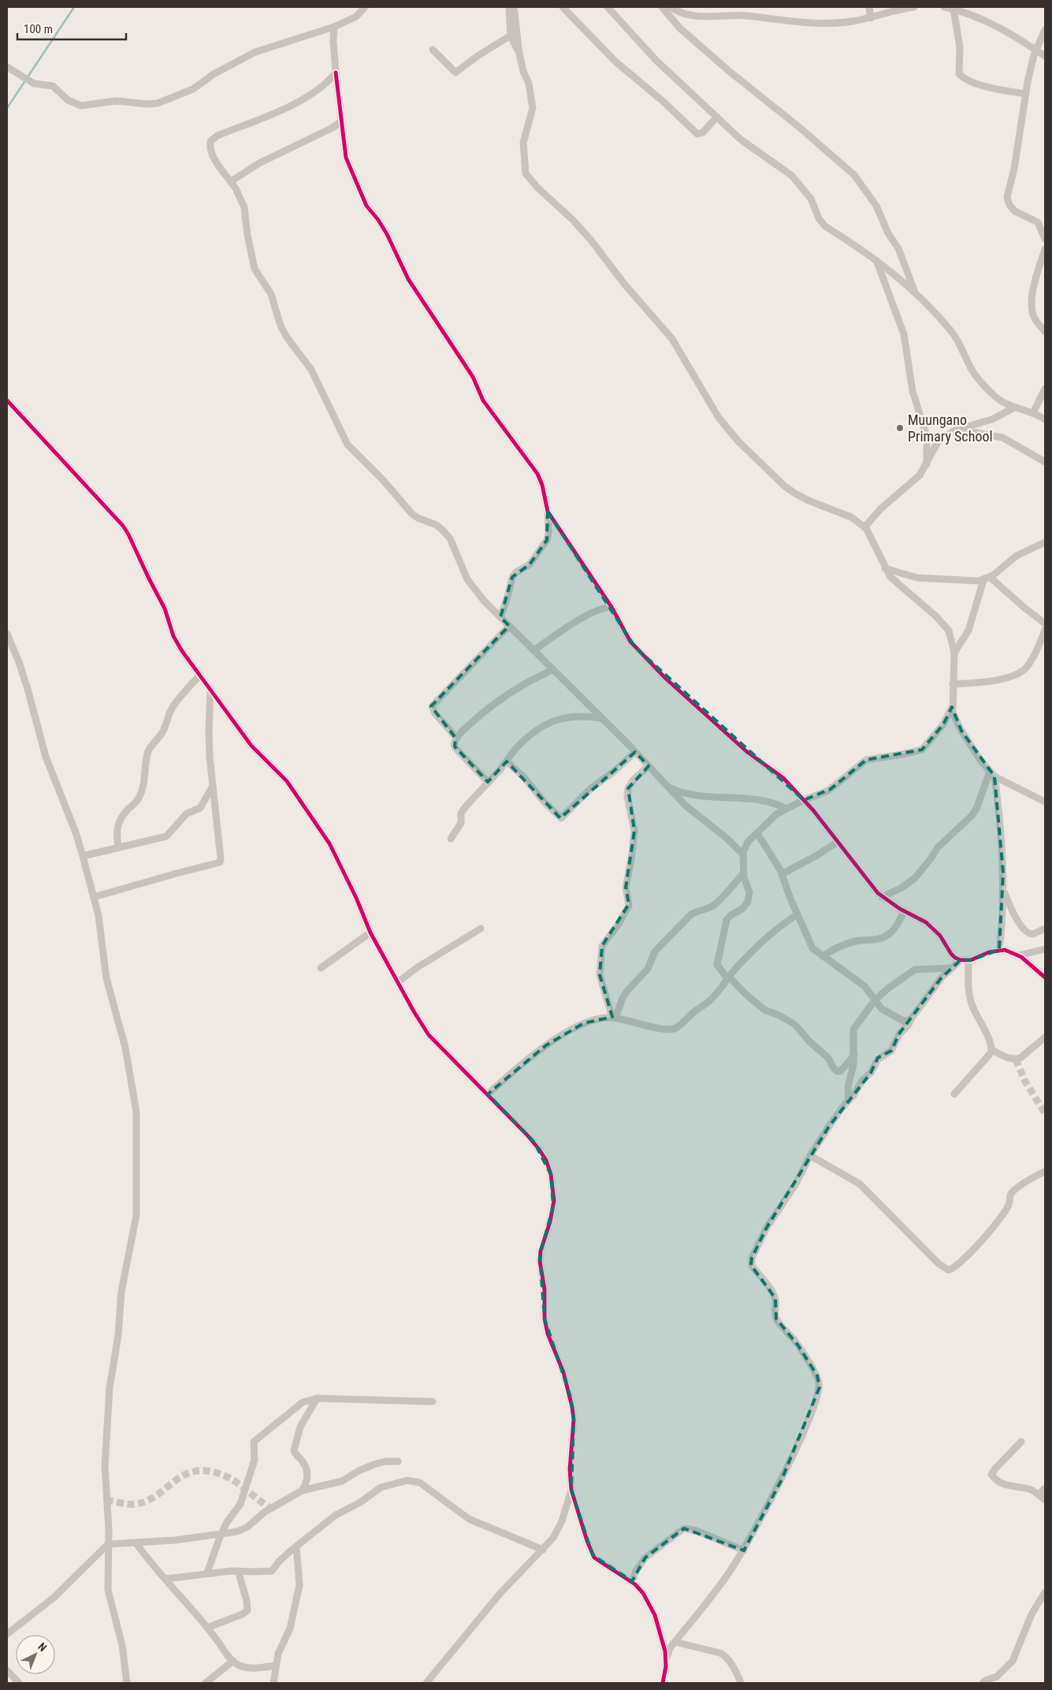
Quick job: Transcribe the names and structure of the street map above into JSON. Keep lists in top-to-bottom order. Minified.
{"places":["Muungano Primary School"],"scale_bar":"100 m","north":"top right"}
